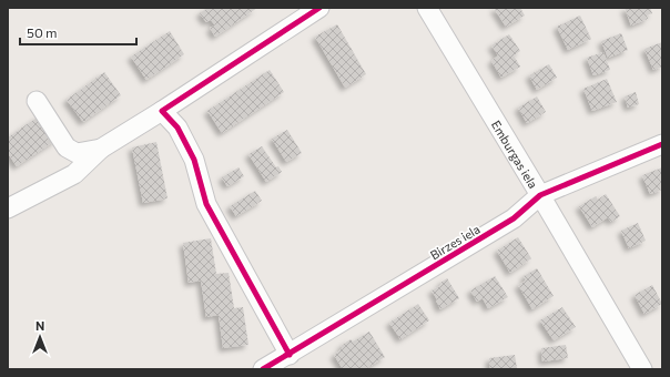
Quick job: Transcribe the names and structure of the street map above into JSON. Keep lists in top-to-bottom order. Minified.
{"streets":{"street":["Emburgas iela","Birzes iela"]},"crossings":[["Emburgas iela","Birzes iela"]],"scale_bar":"50 m","north":"top"}
